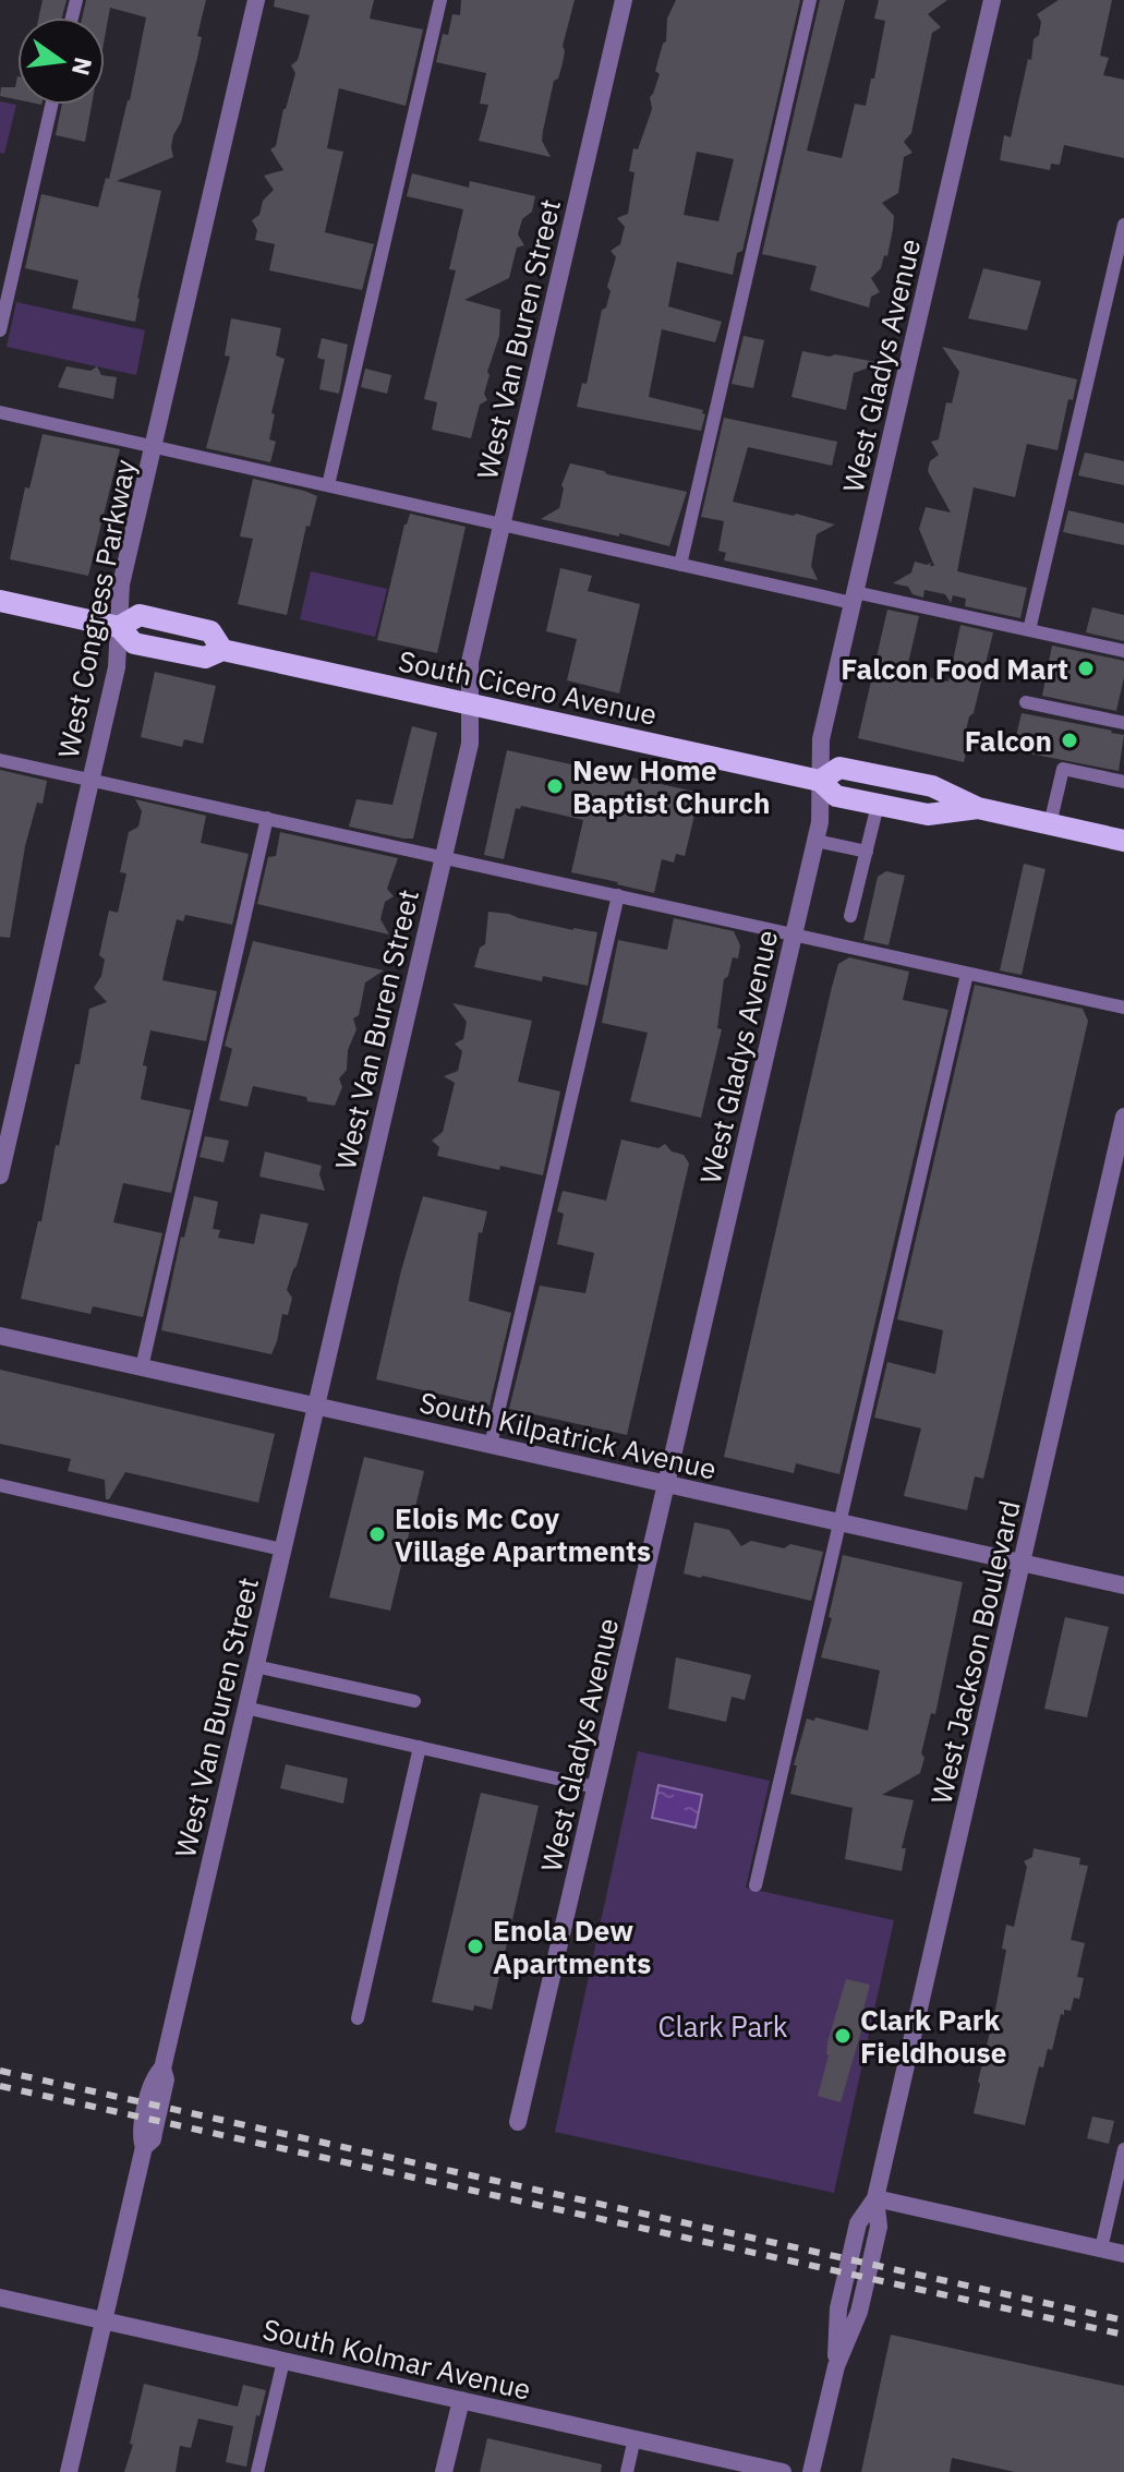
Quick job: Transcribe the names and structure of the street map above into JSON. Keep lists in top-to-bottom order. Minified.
{"streets":{"main road":["South Cicero Avenue"],"street":["West Van Buren Street","West Gladys Avenue","West Congress Parkway","South Kilpatrick Avenue","West Jackson Boulevard","South Kolmar Avenue"]},"crossings":[["West Van Buren Street","South Cicero Avenue"],["West Van Buren Street","South Kilpatrick Avenue"],["West Van Buren Street","South Kolmar Avenue"],["West Gladys Avenue","South Cicero Avenue"],["West Gladys Avenue","South Kilpatrick Avenue"],["West Congress Parkway","South Cicero Avenue"],["South Kilpatrick Avenue","West Jackson Boulevard"]],"parks":["Clark Park"],"places":["Falcon Food Mart","Falcon","New Home Baptist Church","Elois Mc Coy Village Apartments","Enola Dew Apartments","Clark Park Fieldhouse"],"north":"right"}
